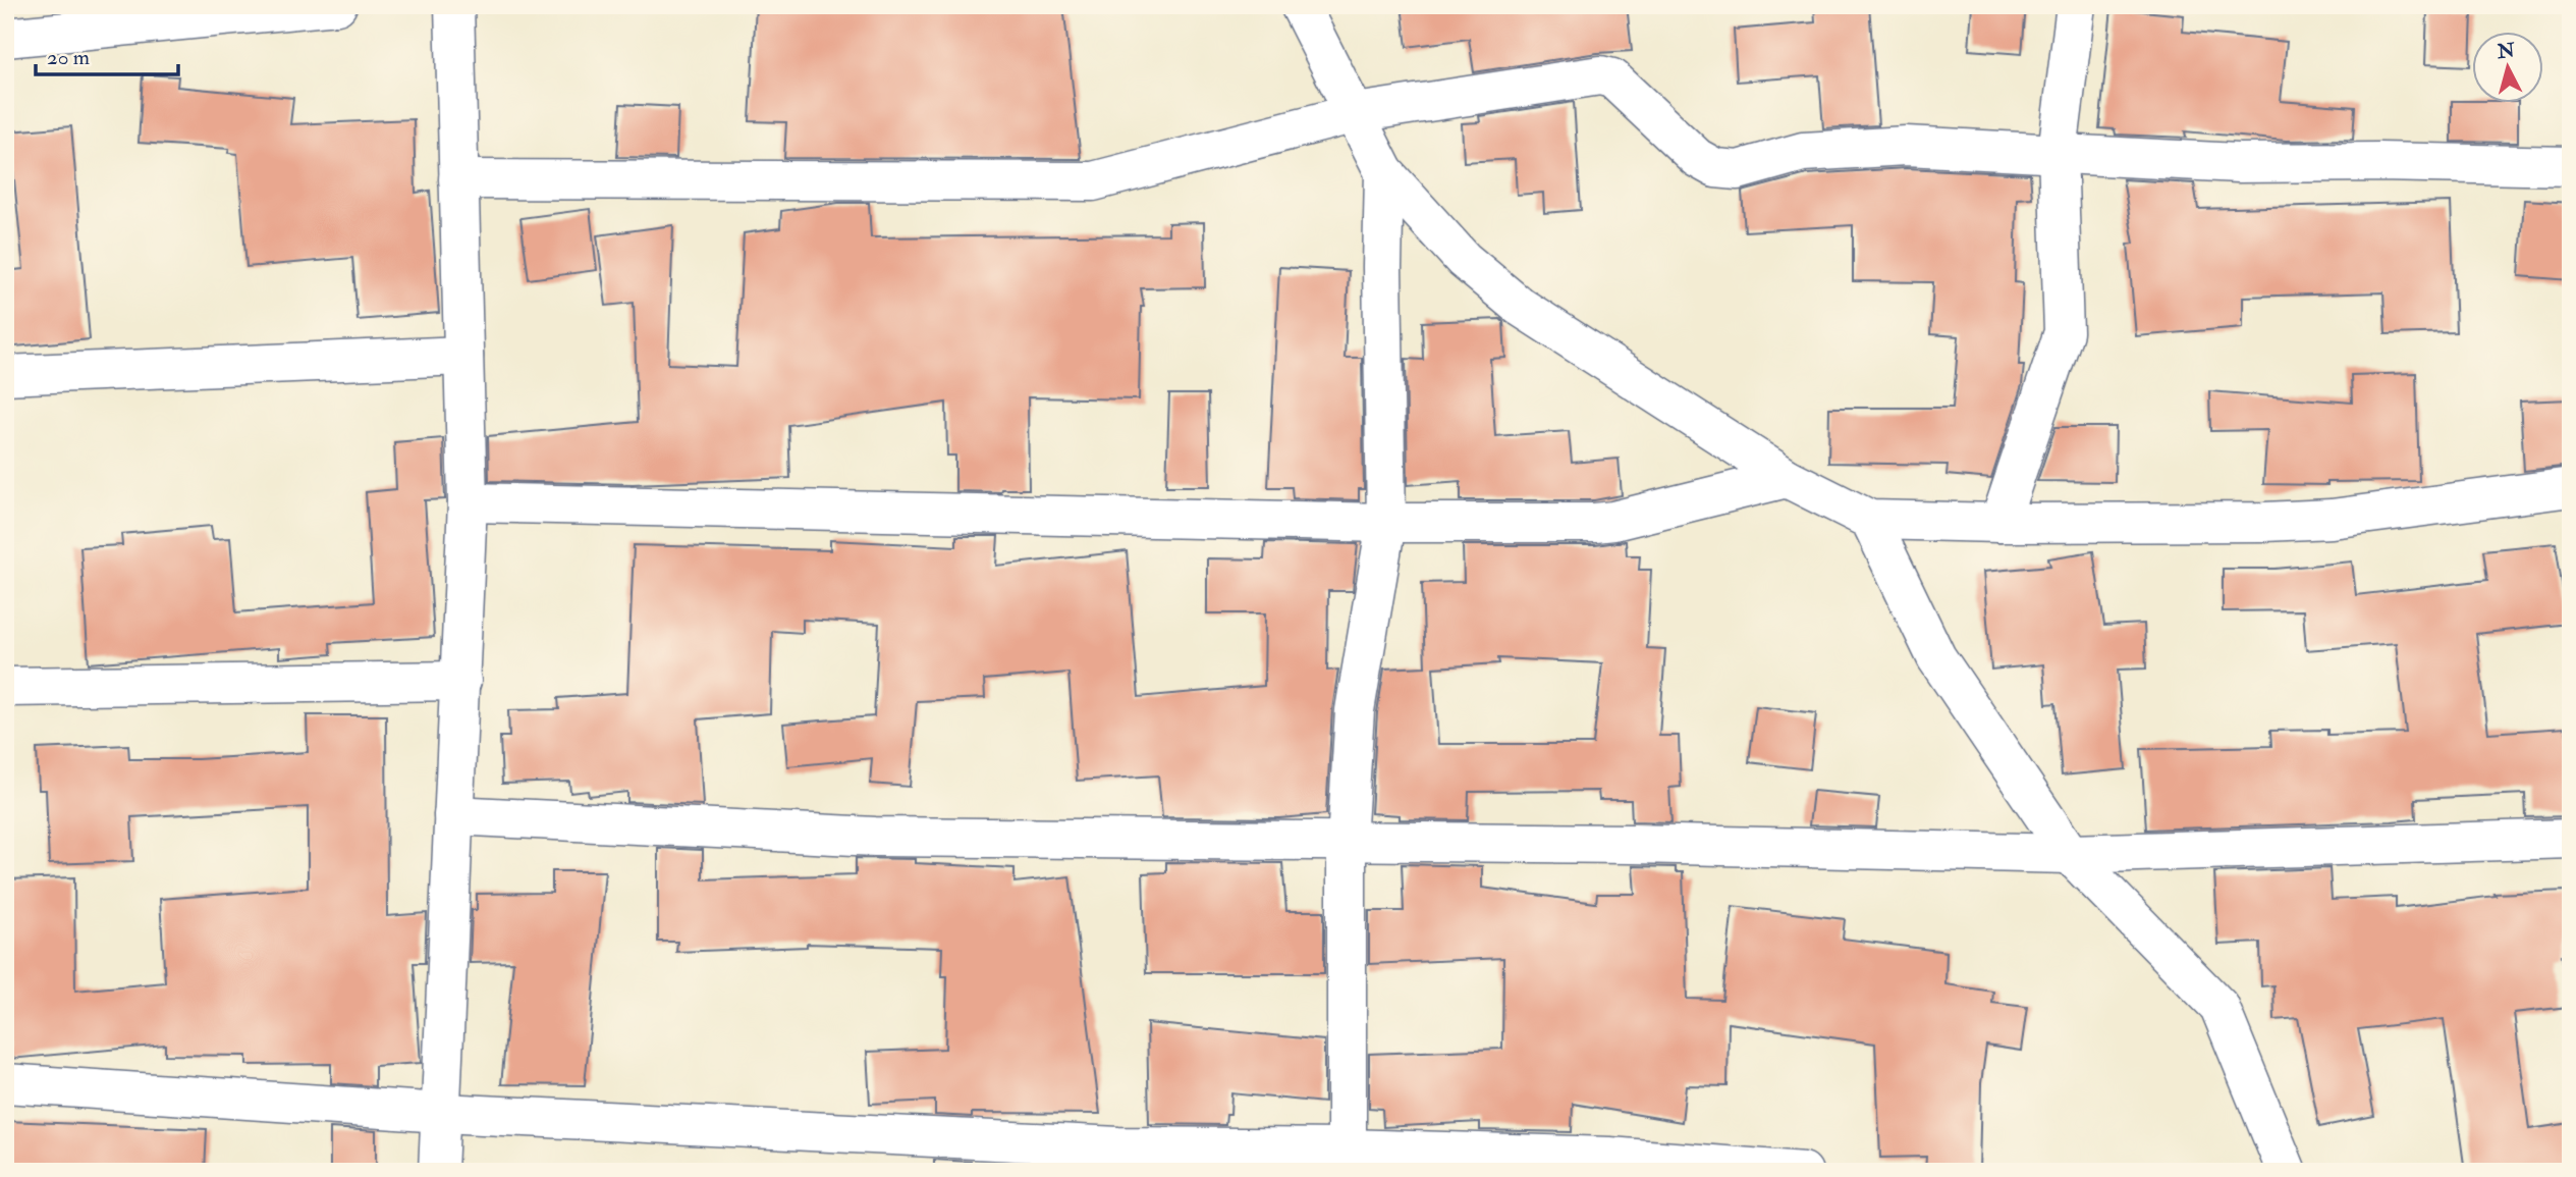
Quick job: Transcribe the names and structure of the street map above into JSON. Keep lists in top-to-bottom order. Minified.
{"scale_bar":"20 m","north":"top"}
